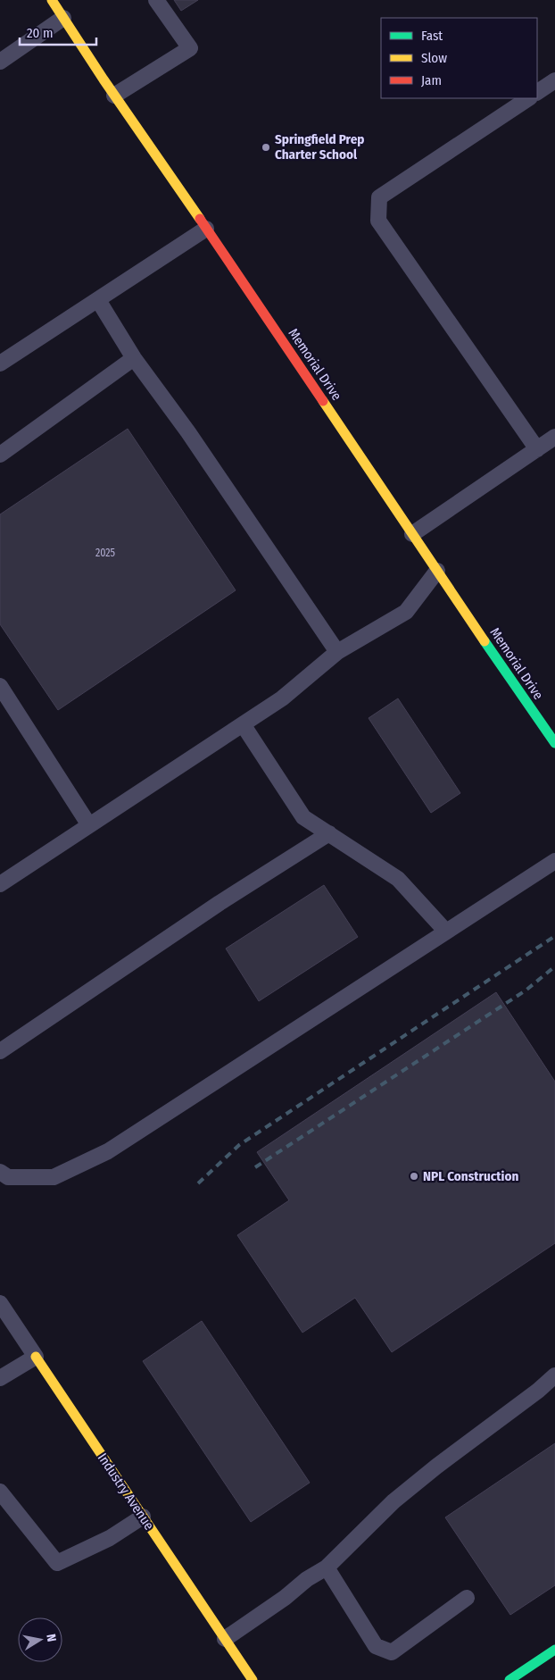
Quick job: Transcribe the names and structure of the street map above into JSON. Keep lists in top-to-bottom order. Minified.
{"streets":{"street":["Memorial Drive","Industry Avenue"]},"places":["Springfield Prep Charter School","NPL Construction"],"house_numbers":["2025"],"legend":["Fast","Slow","Jam"],"scale_bar":"20 m","north":"right"}
